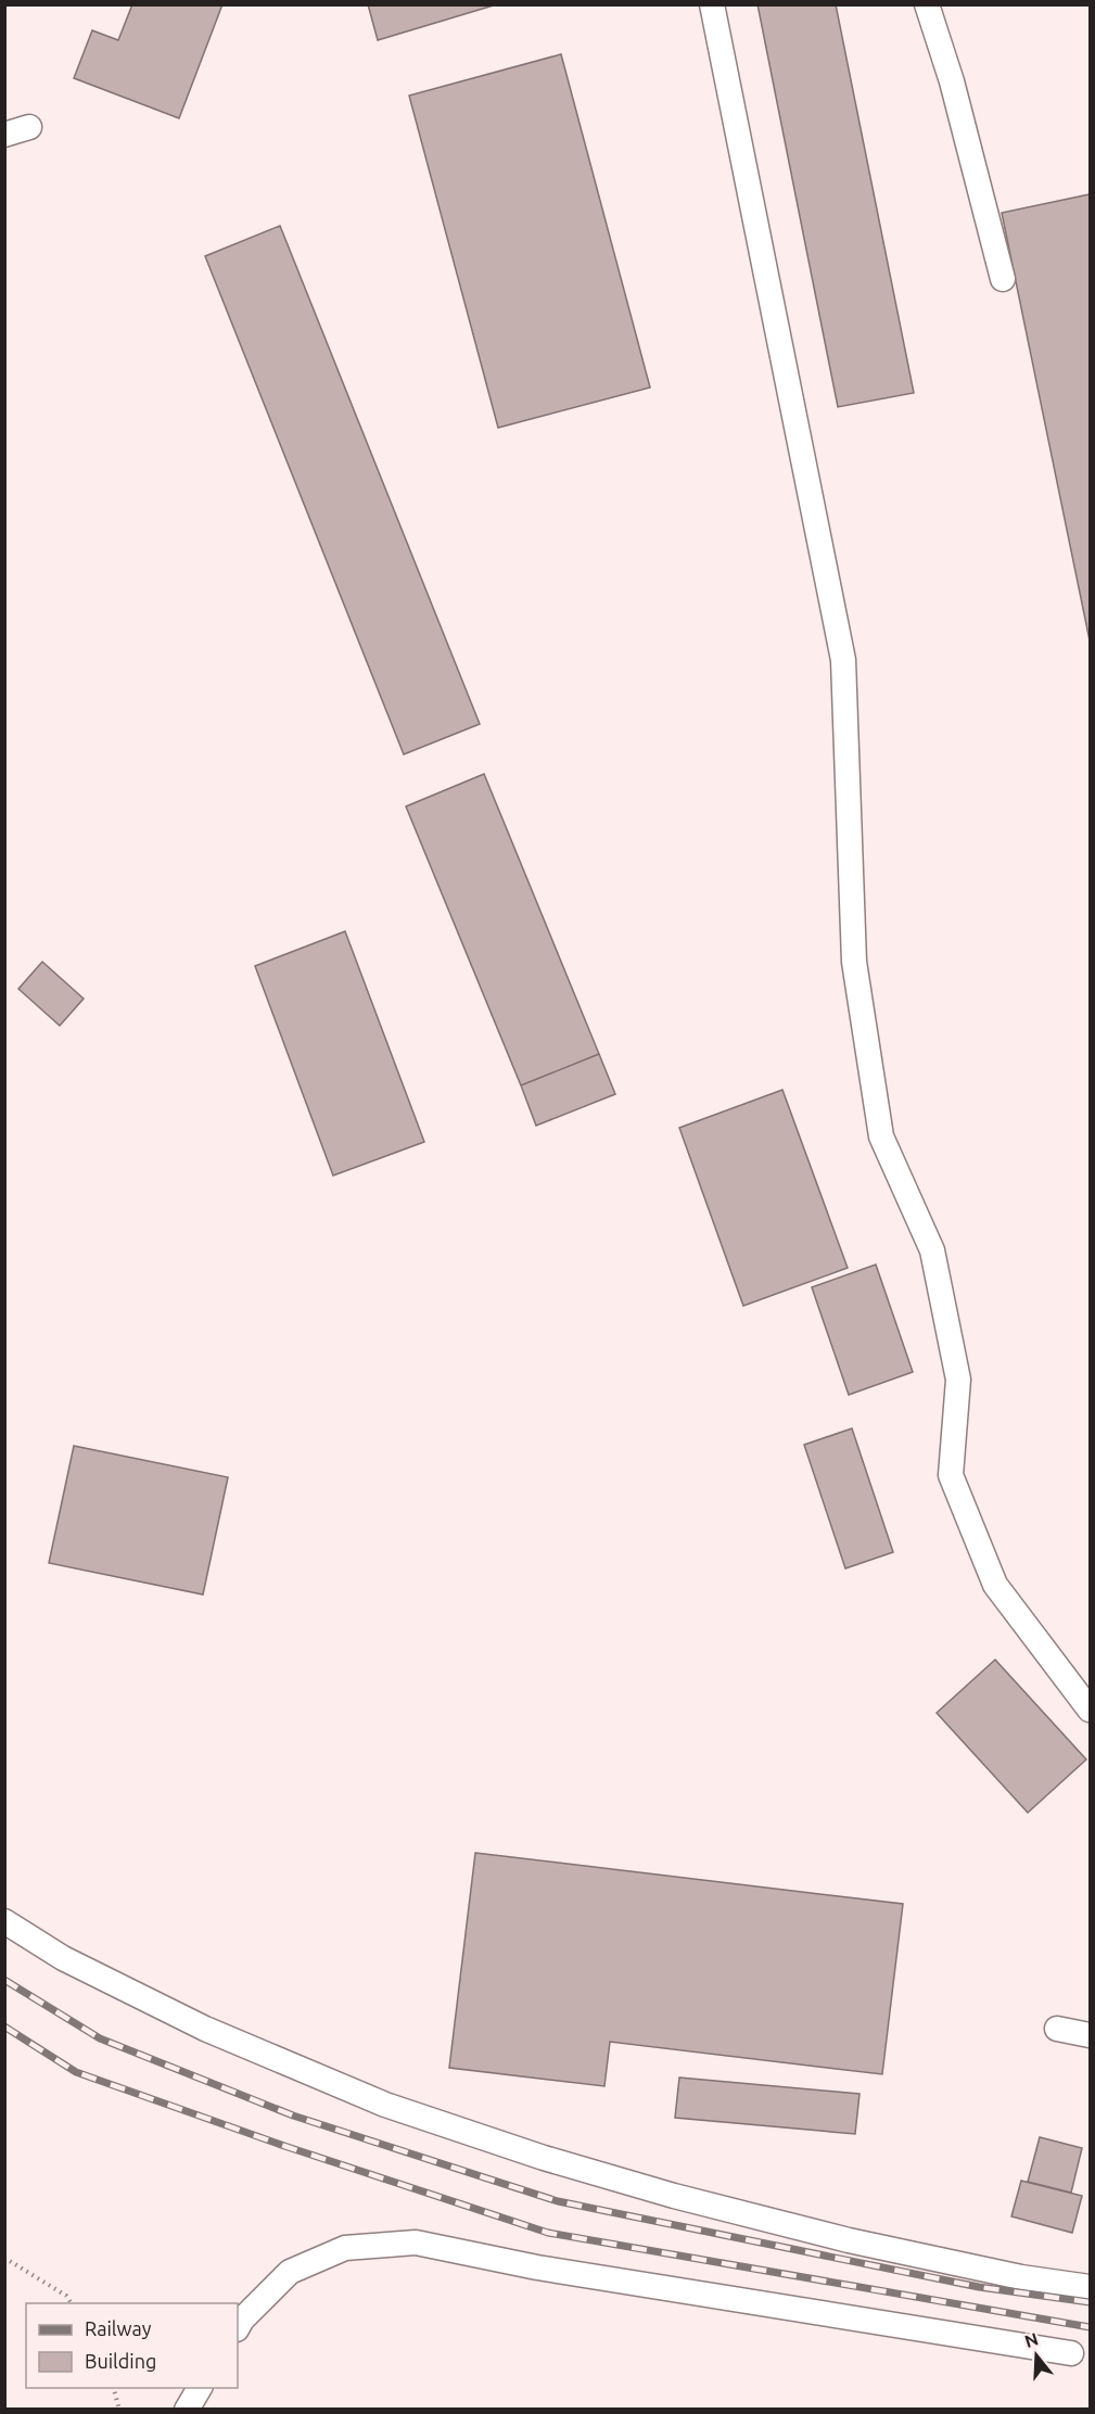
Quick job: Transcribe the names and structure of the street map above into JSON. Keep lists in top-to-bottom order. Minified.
{"legend":["Railway","Building"],"north":"top"}
